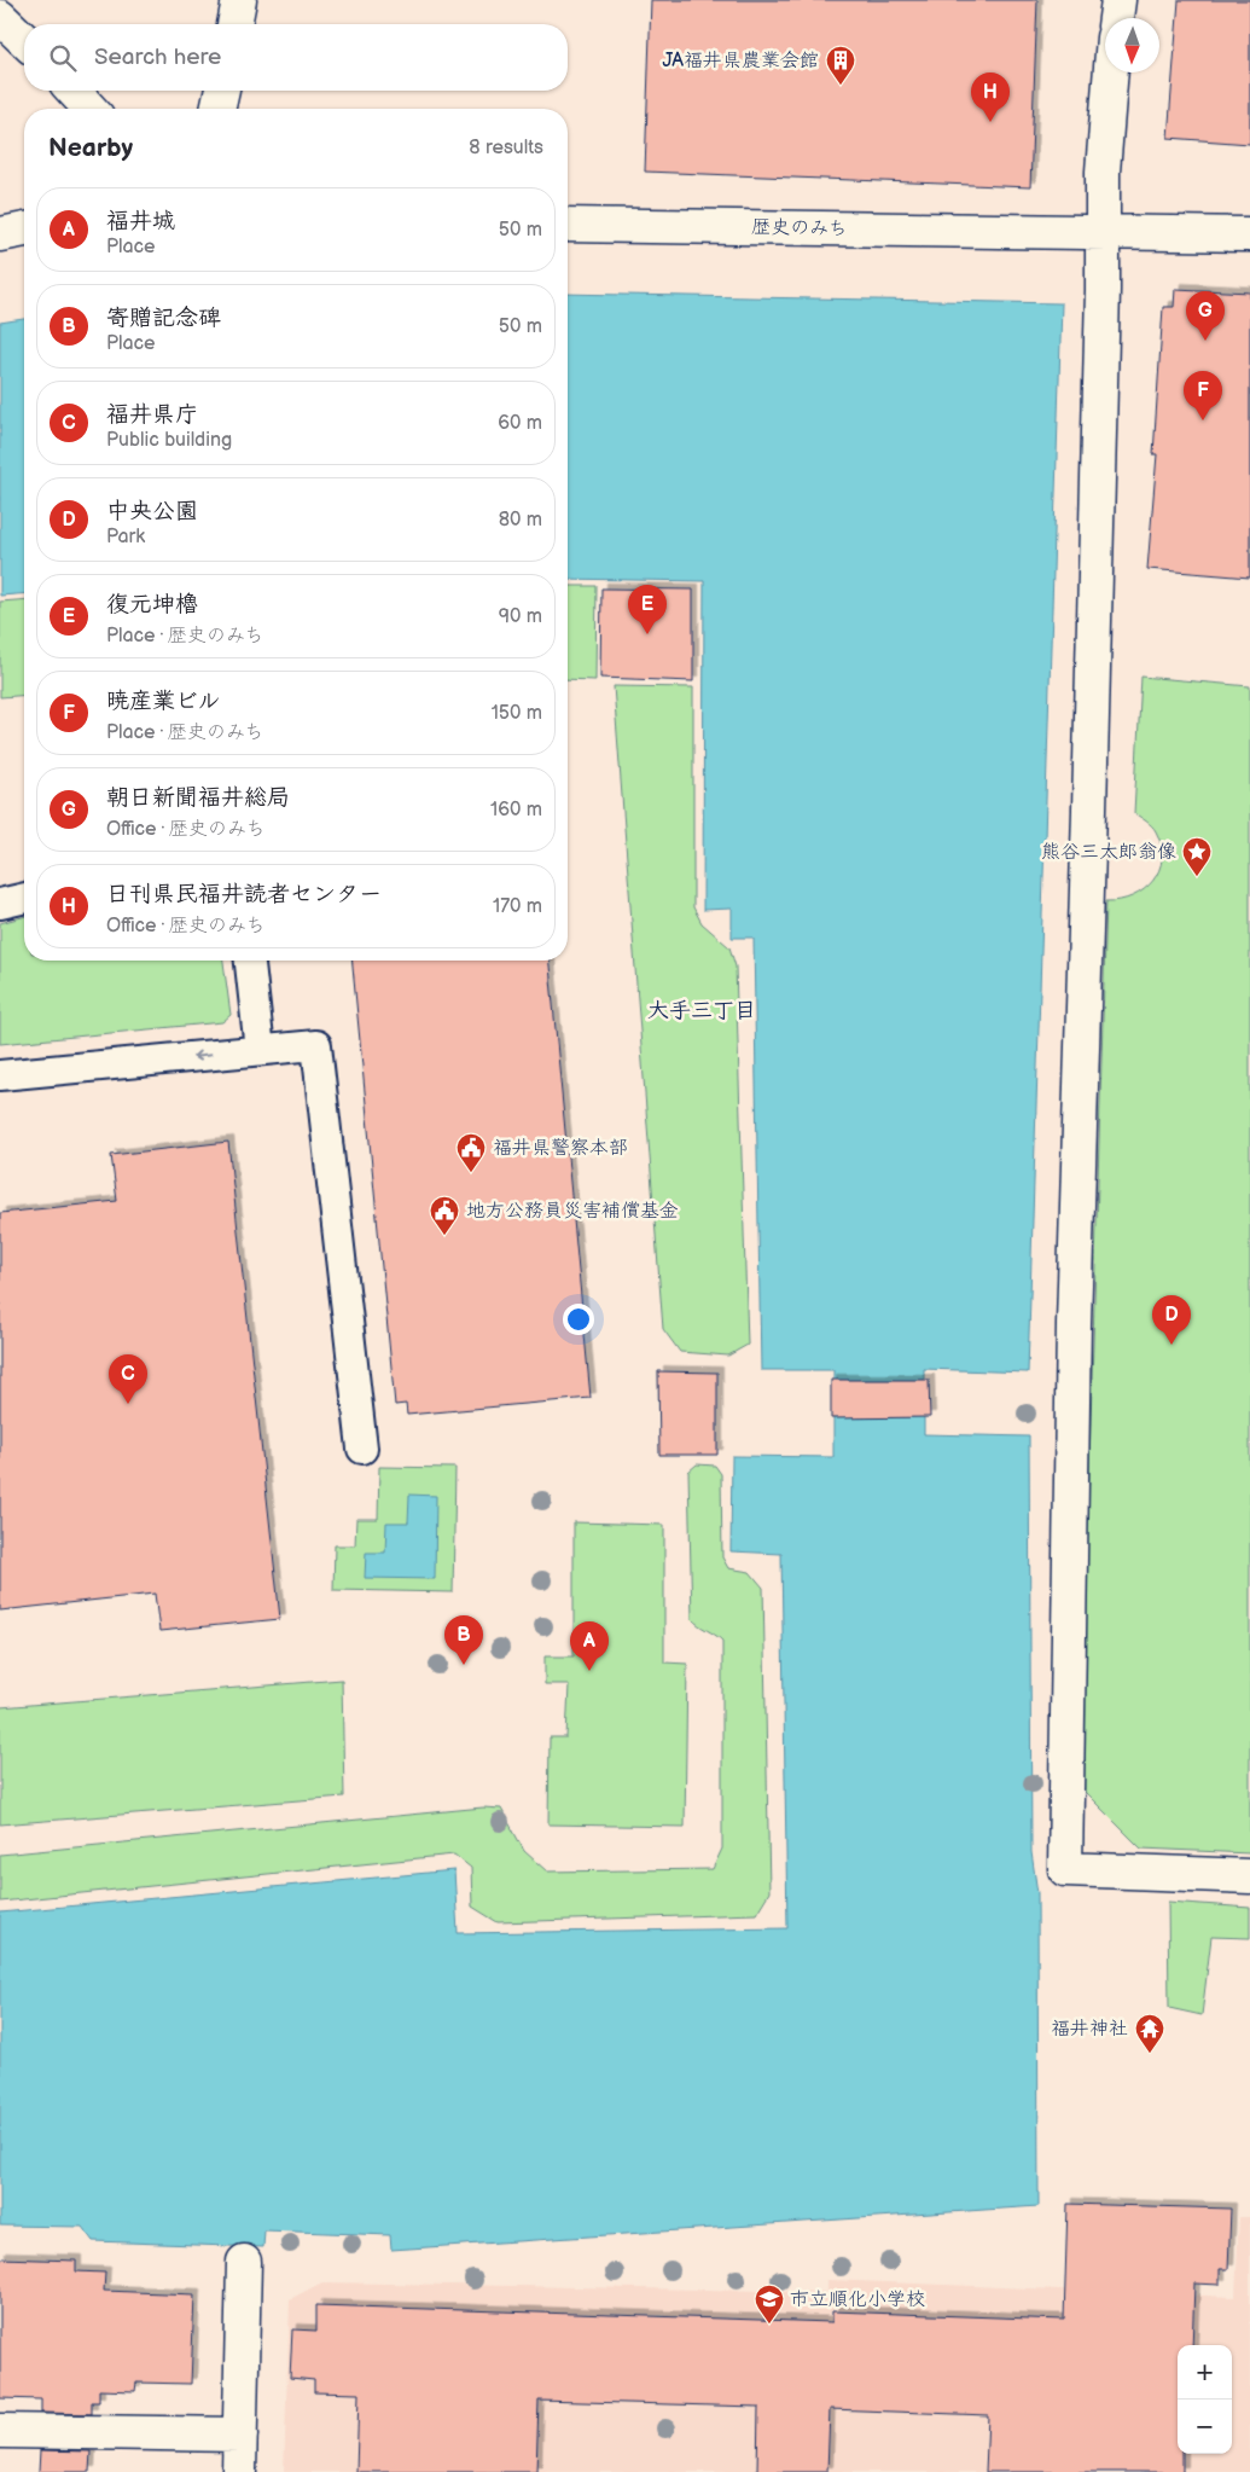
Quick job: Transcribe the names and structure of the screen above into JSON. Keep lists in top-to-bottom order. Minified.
{"streets":{"street":["歴史のみち"]},"districts":["大手三丁目"],"places":{"building":["JA福井県農業会館"],"place":["熊谷三太郎翁像"],"public building":["福井県警察本部","地方公務員災害補償基金"],"temple":["福井神社"],"school or university":["市立順化小学校"]},"north":"bottom","page":{"search":"Search here","pins":["H","G","F","E","D","C","B","A"],"heading":["Nearby","8 results"],"list":[{"mark":"A","name":"福井城","note":"Place","value":"50 m"},{"mark":"B","name":"寄贈記念碑","note":"Place","value":"50 m"},{"mark":"C","name":"福井県庁","note":"Public building","value":"60 m"},{"mark":"D","name":"中央公園","note":"Park","value":"80 m"},{"mark":"E","name":"復元坤櫓","note":"Place · 歴史のみち","value":"90 m"},{"mark":"F","name":"暁産業ビル","note":"Place · 歴史のみち","value":"150 m"},{"mark":"G","name":"朝日新聞福井総局","note":"Office · 歴史のみち","value":"160 m"},{"mark":"H","name":"日刊県民福井読者センター","note":"Office · 歴史のみち","value":"170 m"}],"map_buttons":["+","−"]}}
